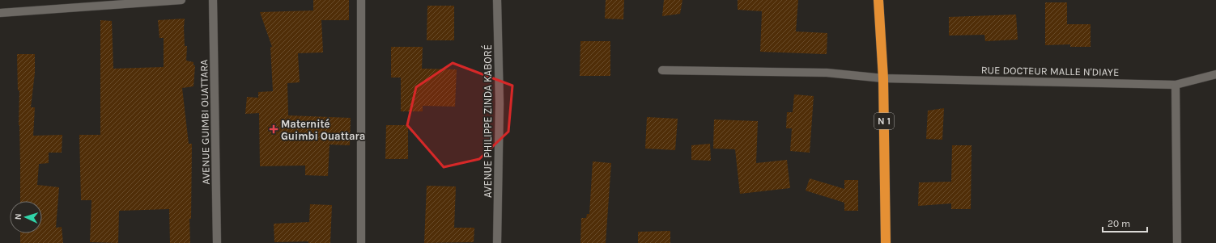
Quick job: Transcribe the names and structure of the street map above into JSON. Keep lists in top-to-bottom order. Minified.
{"streets":{"highway":["N 1"],"street":["RUE DOCTEUR MALLE N'DIAYE","AVENUE PHILIPPE ZINDA KABORÉ","AVENUE GUIMBI OUATTARA"]},"crossings":[["RUE DOCTEUR MALLE N'DIAYE","N 1"]],"places":{"health":["Maternité Guimbi Ouattara"]},"scale_bar":"20 m","north":"left"}
